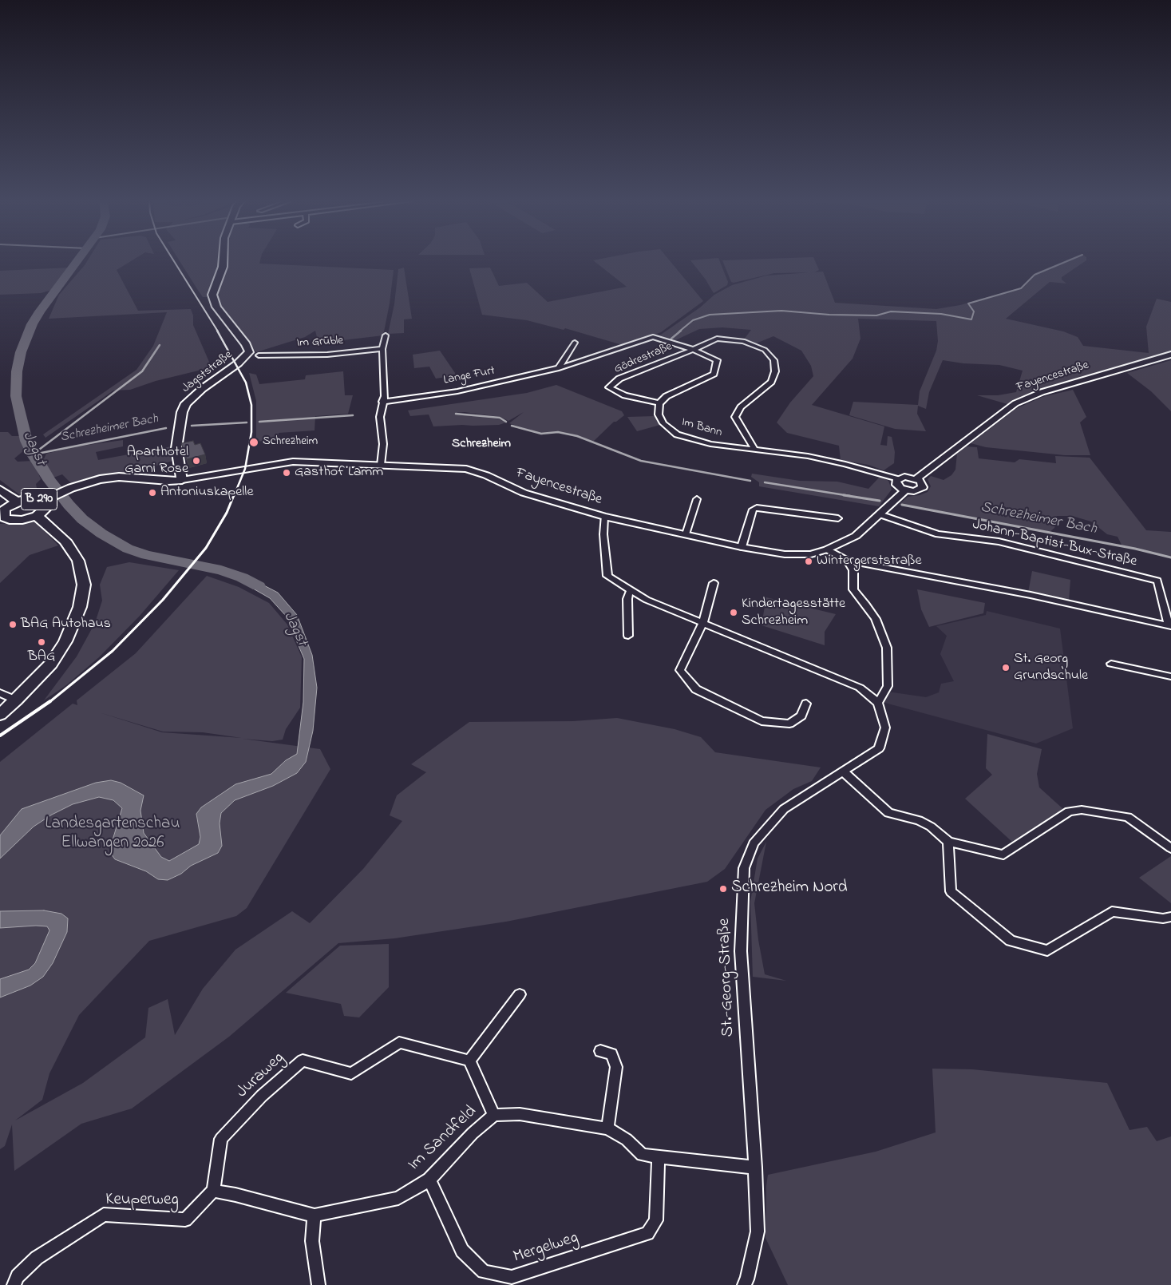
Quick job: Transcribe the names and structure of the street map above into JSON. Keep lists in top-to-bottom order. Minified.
{"streets":{"main road":["Jagststraße","Fayencestraße","B 290"],"street":["Im Grüble","Gödrestraße","Lange Furt","Im Bann","Johann-Baptist-Bux-Straße","St.-Georg-Straße","Juraweg","Im Sandfeld","Keuperweg","Mergelweg"]},"crossings":[["Gödrestraße","Lange Furt"],["Gödrestraße","Im Bann"],["Jagststraße","Fayencestraße"],["Fayencestraße","B 290"],["Fayencestraße","Johann-Baptist-Bux-Straße"],["St.-Georg-Straße","Im Sandfeld"],["Juraweg","Im Sandfeld"],["Juraweg","Keuperweg"],["Im Sandfeld","Keuperweg"],["Im Sandfeld","Mergelweg"]],"districts":["Schrezheim"],"water":["Schrezheimer Bach","Jagst"],"parks":["Landesgartenschau Ellwangen 2026"],"places":["Schrezheim","Aparthotel Garni Rose","Gasthof Lamm","Antoniuskapelle","Wintergerststraße","Kindertagesstätte Schrezheim","BAG Autohaus","BAG","St. Georg Grundschule","Schrezheim Nord"]}
